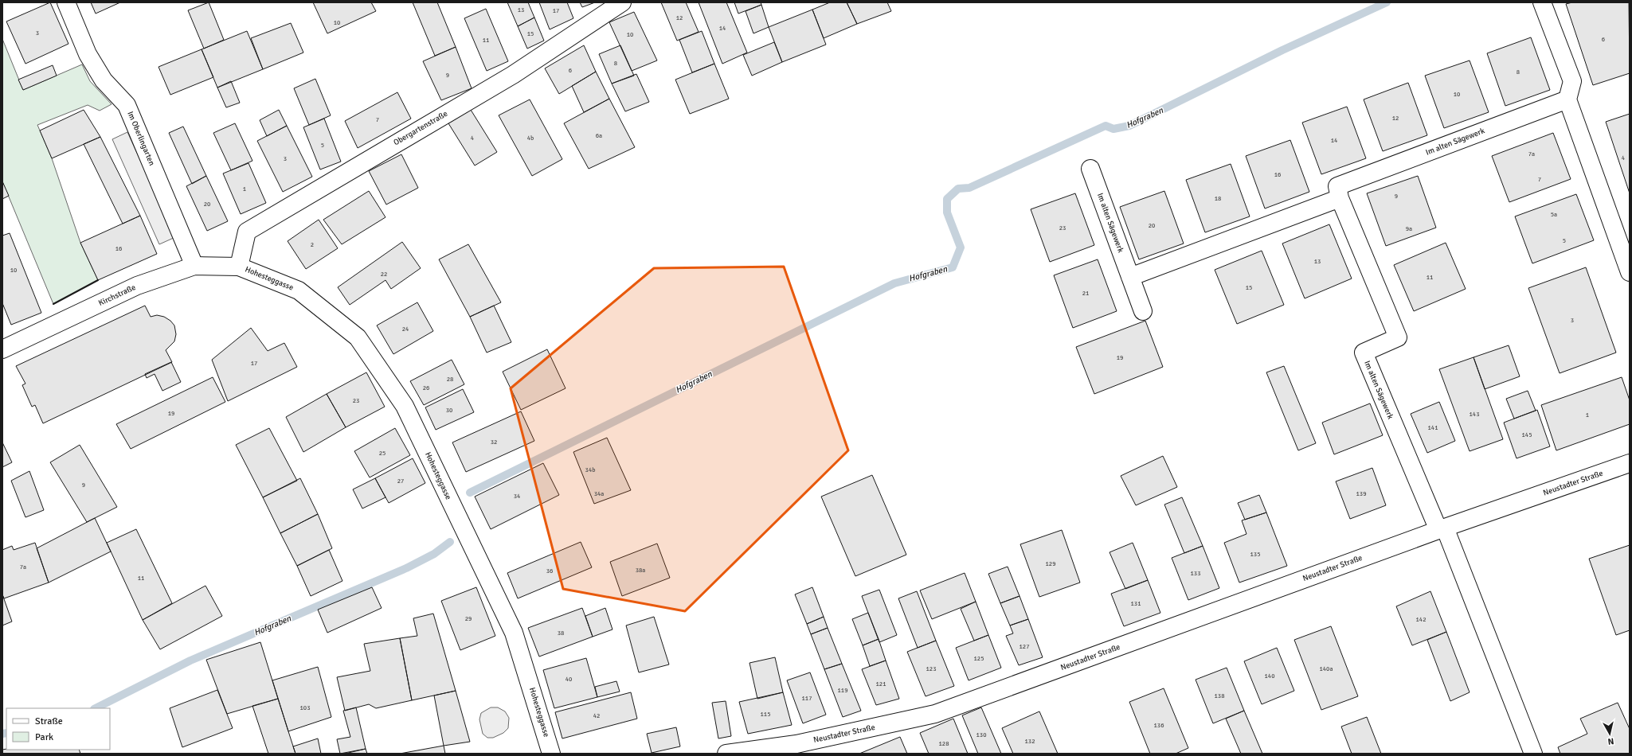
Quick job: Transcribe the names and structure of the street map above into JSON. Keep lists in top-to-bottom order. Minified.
{"streets":{"street":["Obergartenstraße","Im Oberlingarten","Im alten Sägewerk","Hohesteggasse","Kirchstraße","Neustadter Straße"]},"crossings":[["Obergartenstraße","Hohesteggasse"],["Obergartenstraße","Kirchstraße"],["Im Oberlingarten","Kirchstraße"],["Im alten Sägewerk","Neustadter Straße"],["Hohesteggasse","Kirchstraße"]],"water":["Hofgraben"],"house_numbers":["13","17","12","10","14","3","15","10","6","11","8","6","8","9","10","12","7","6a","4","4b","14","5","7a","4","3","16","7","1","9","18","20","5a","20","23","9a","5","2","16","13","10","22","11","15","21","3","24","19","17","28","26","23","30","19","143","1","141","145","32","25","34b","27","9","34a","139","34","135","129","7a","38a","36","133","11","131","29","142","38","127","125","123","140a","140","40","121","119","138","117","103","115","42","136","130","132","128"],"legend":["Straße","Park"],"north":"bottom"}
